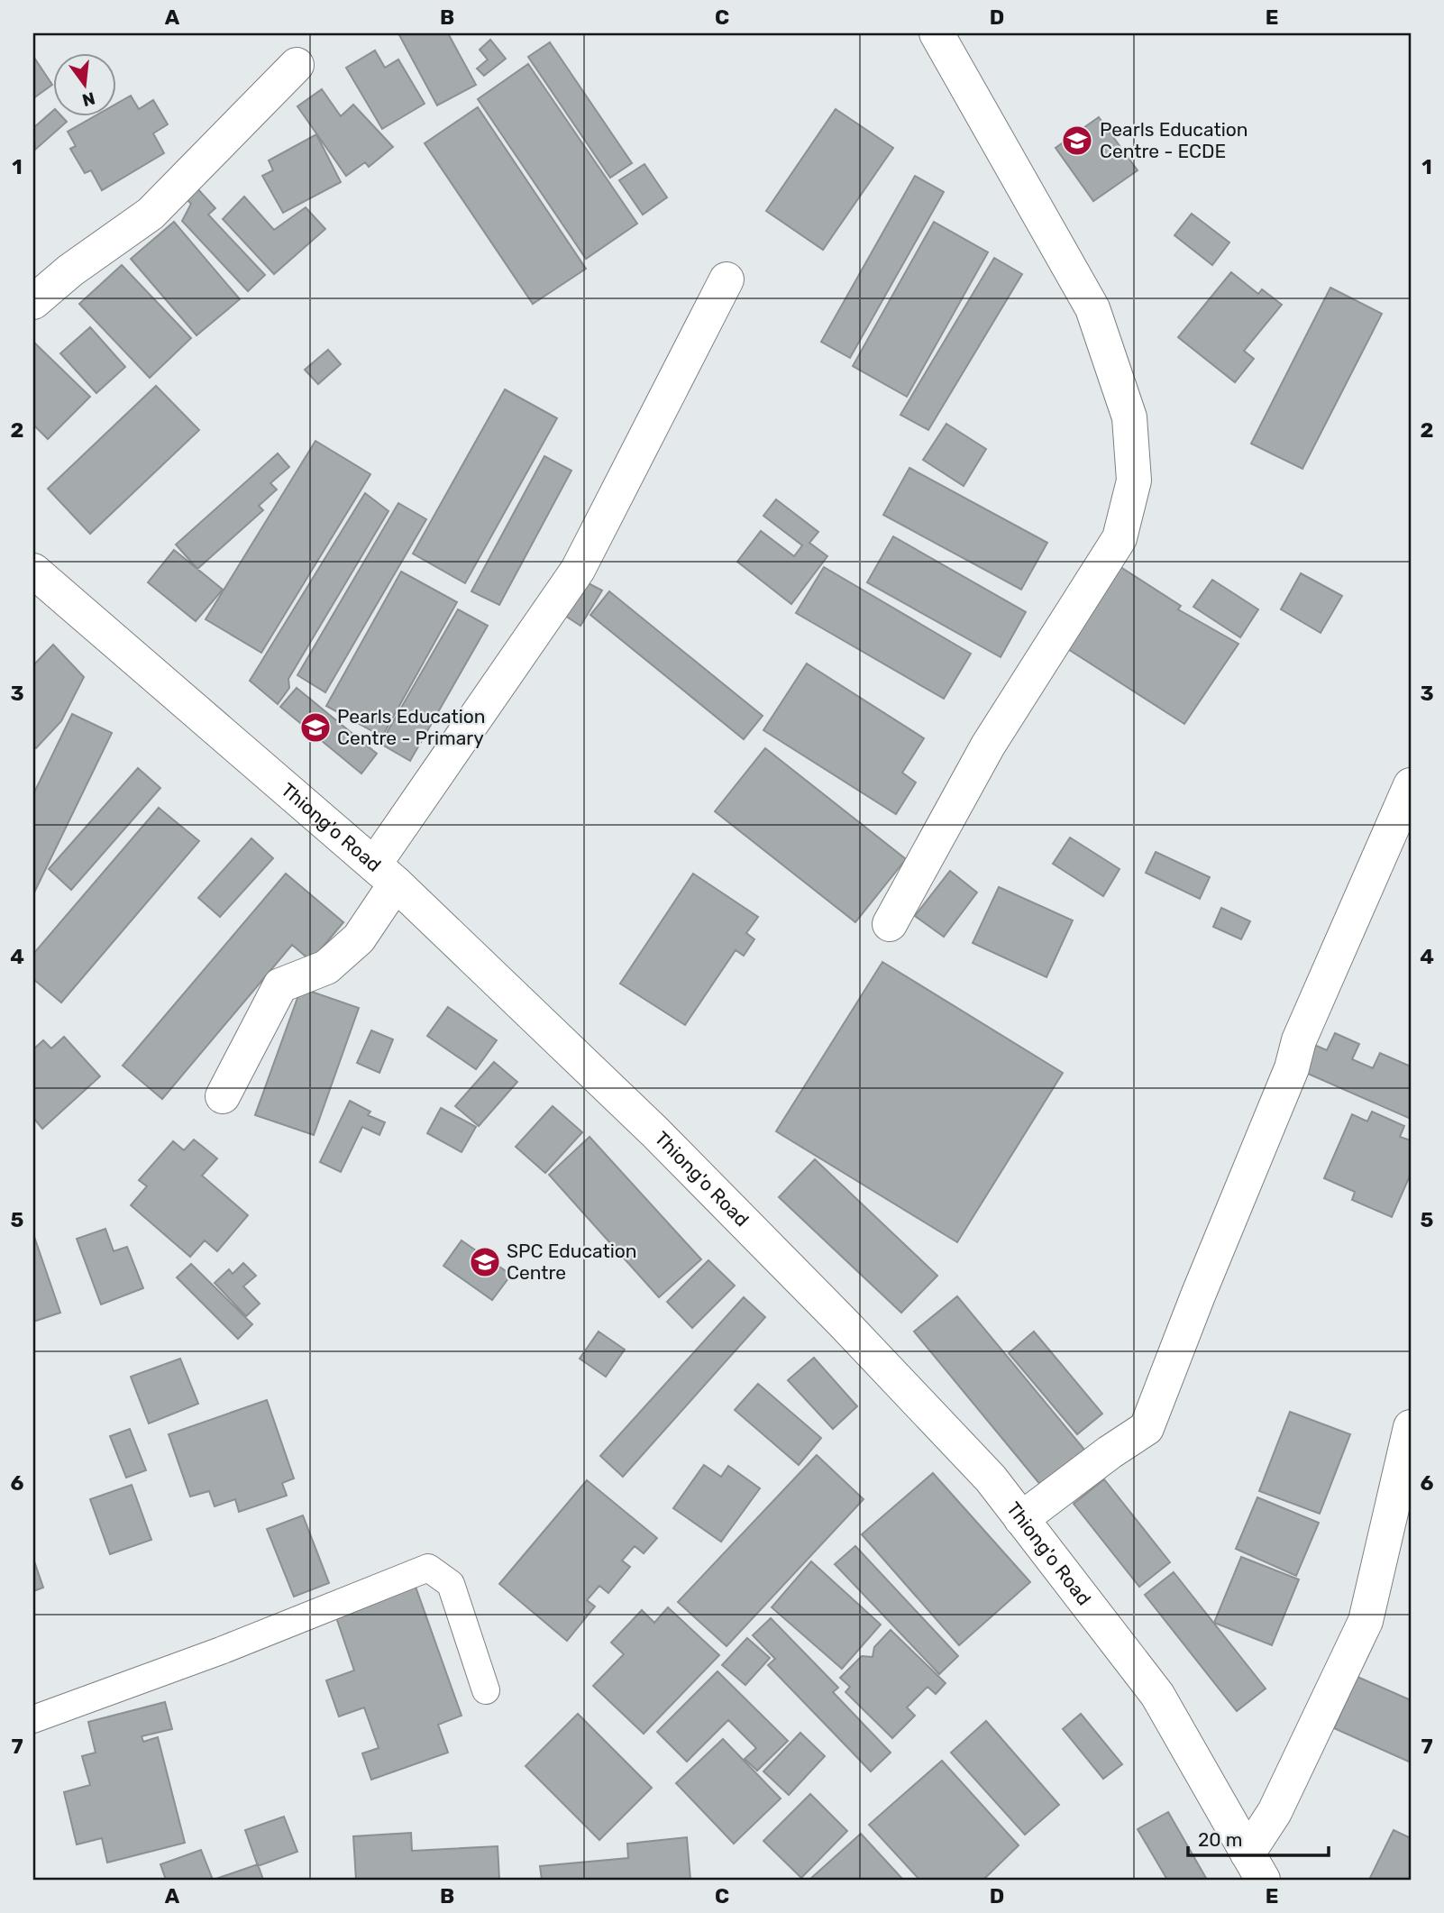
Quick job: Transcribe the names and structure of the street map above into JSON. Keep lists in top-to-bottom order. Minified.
{"streets":{"street":["Thiong'o Road"]},"places":{"school or university":["Pearls Education Centre - ECDE","Pearls Education Centre - Primary","SPC Education Centre"]},"scale_bar":"20 m","north":"bottom","grid":{"columns":["A","B","C","D","E"],"rows":["1","2","3","4","5","6","7"]}}
